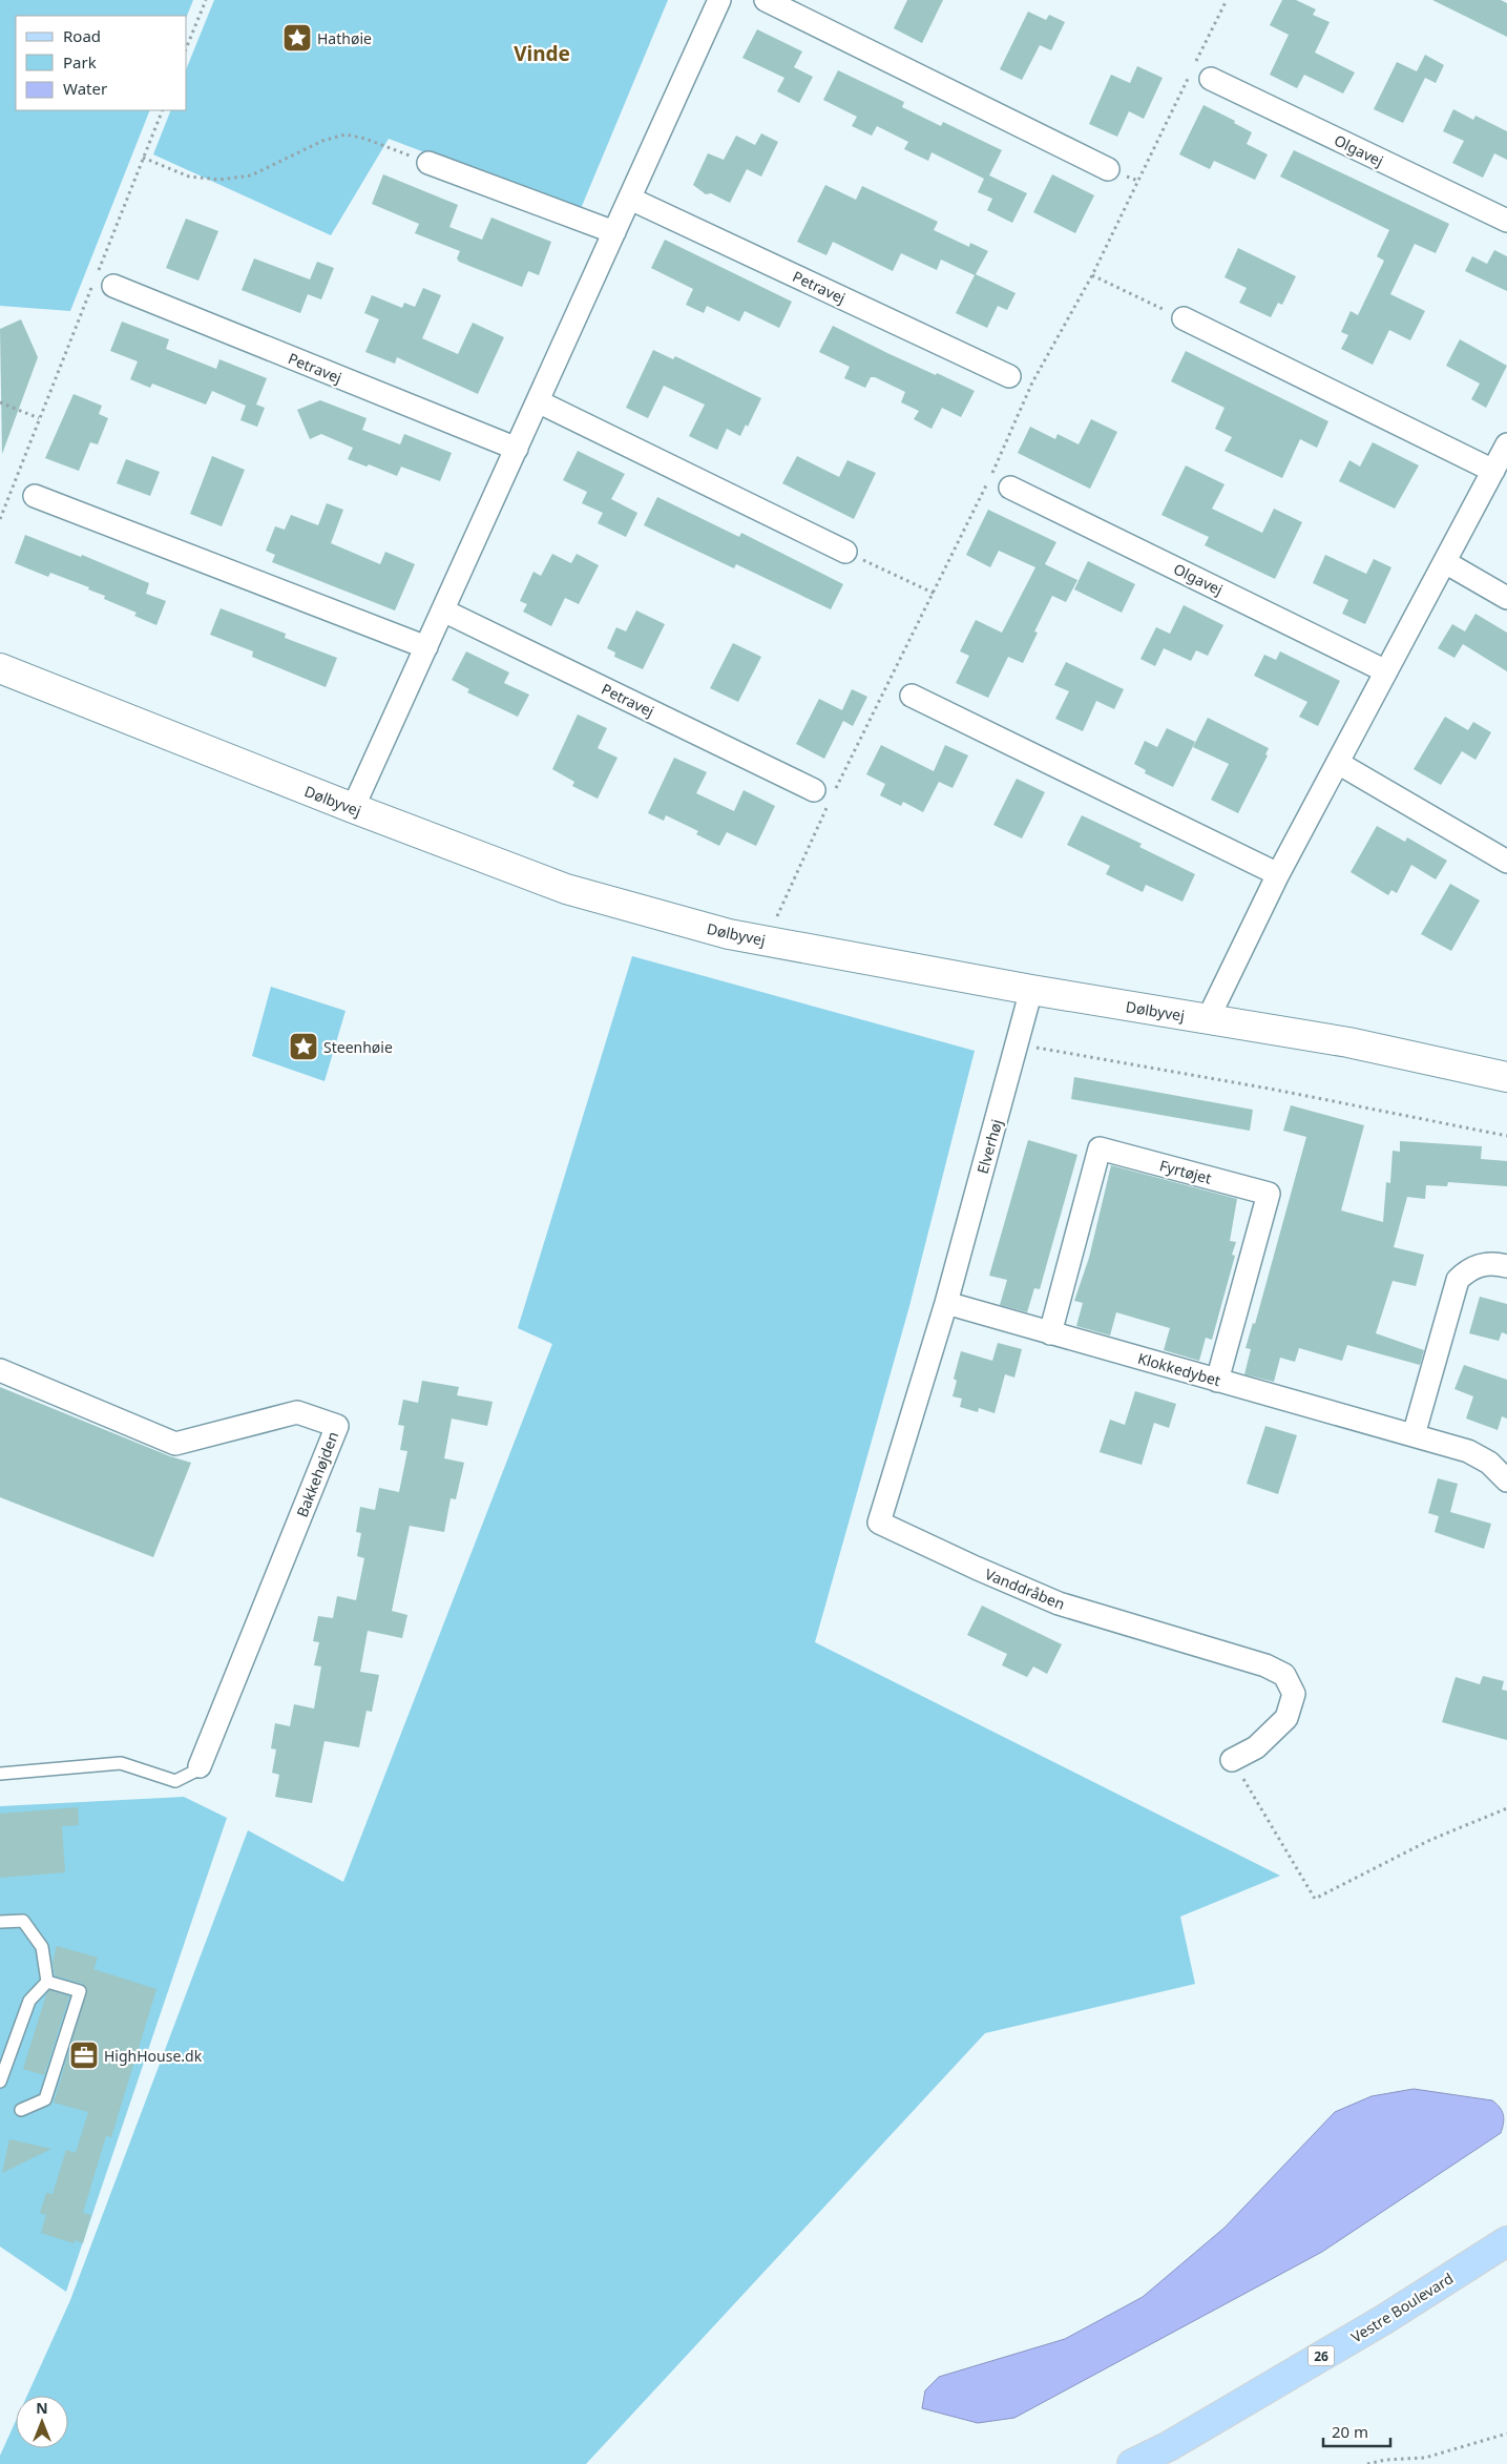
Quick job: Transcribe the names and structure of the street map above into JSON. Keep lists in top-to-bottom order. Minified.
{"streets":{"main road":["Vestre Boulevard","26"],"street":["Olgavej","Petravej","Dølbyvej","Elverhøj","Fyrtøjet","Klokkedybet","Bakkehøjden","Vanddråben"]},"crossings":[["Dølbyvej","Elverhøj"],["Elverhøj","Klokkedybet"],["Elverhøj","Vanddråben"],["Fyrtøjet","Klokkedybet"],["Klokkedybet","Vanddråben"]],"districts":["Vinde"],"places":{"place":["Hathøie","Steenhøie"],"office":["HighHouse.dk"]},"legend":["Road","Park","Water"],"scale_bar":"20 m","north":"top"}
